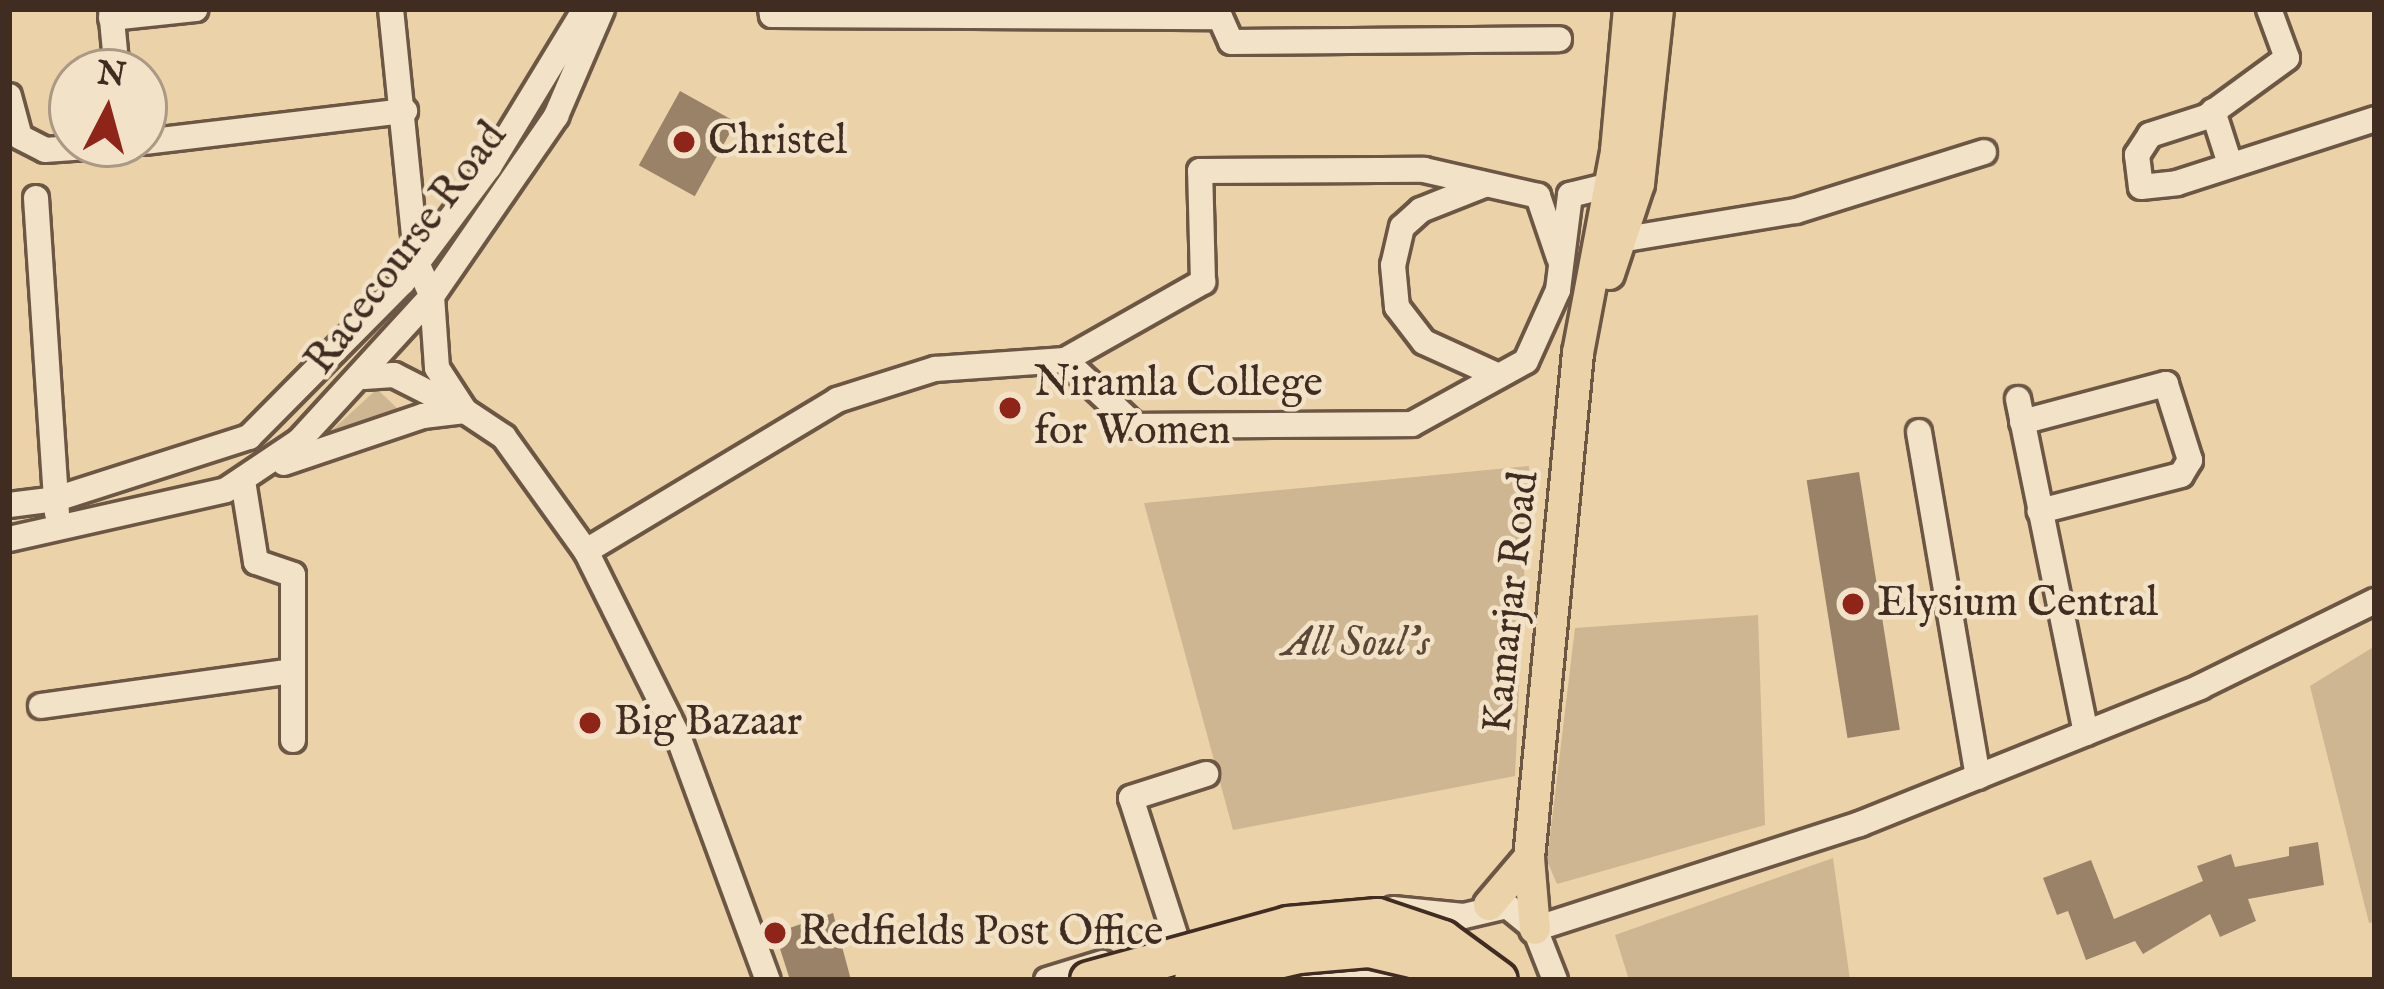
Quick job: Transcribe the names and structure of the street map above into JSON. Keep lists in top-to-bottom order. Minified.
{"streets":{"main road":["Kamarjar Road"],"street":["Racecourse Road"]},"parks":["All Soul's"],"places":["Christel","Niramla College for Women","Elysium Central","Big Bazaar","Redfields Post Office"],"north":"top"}
